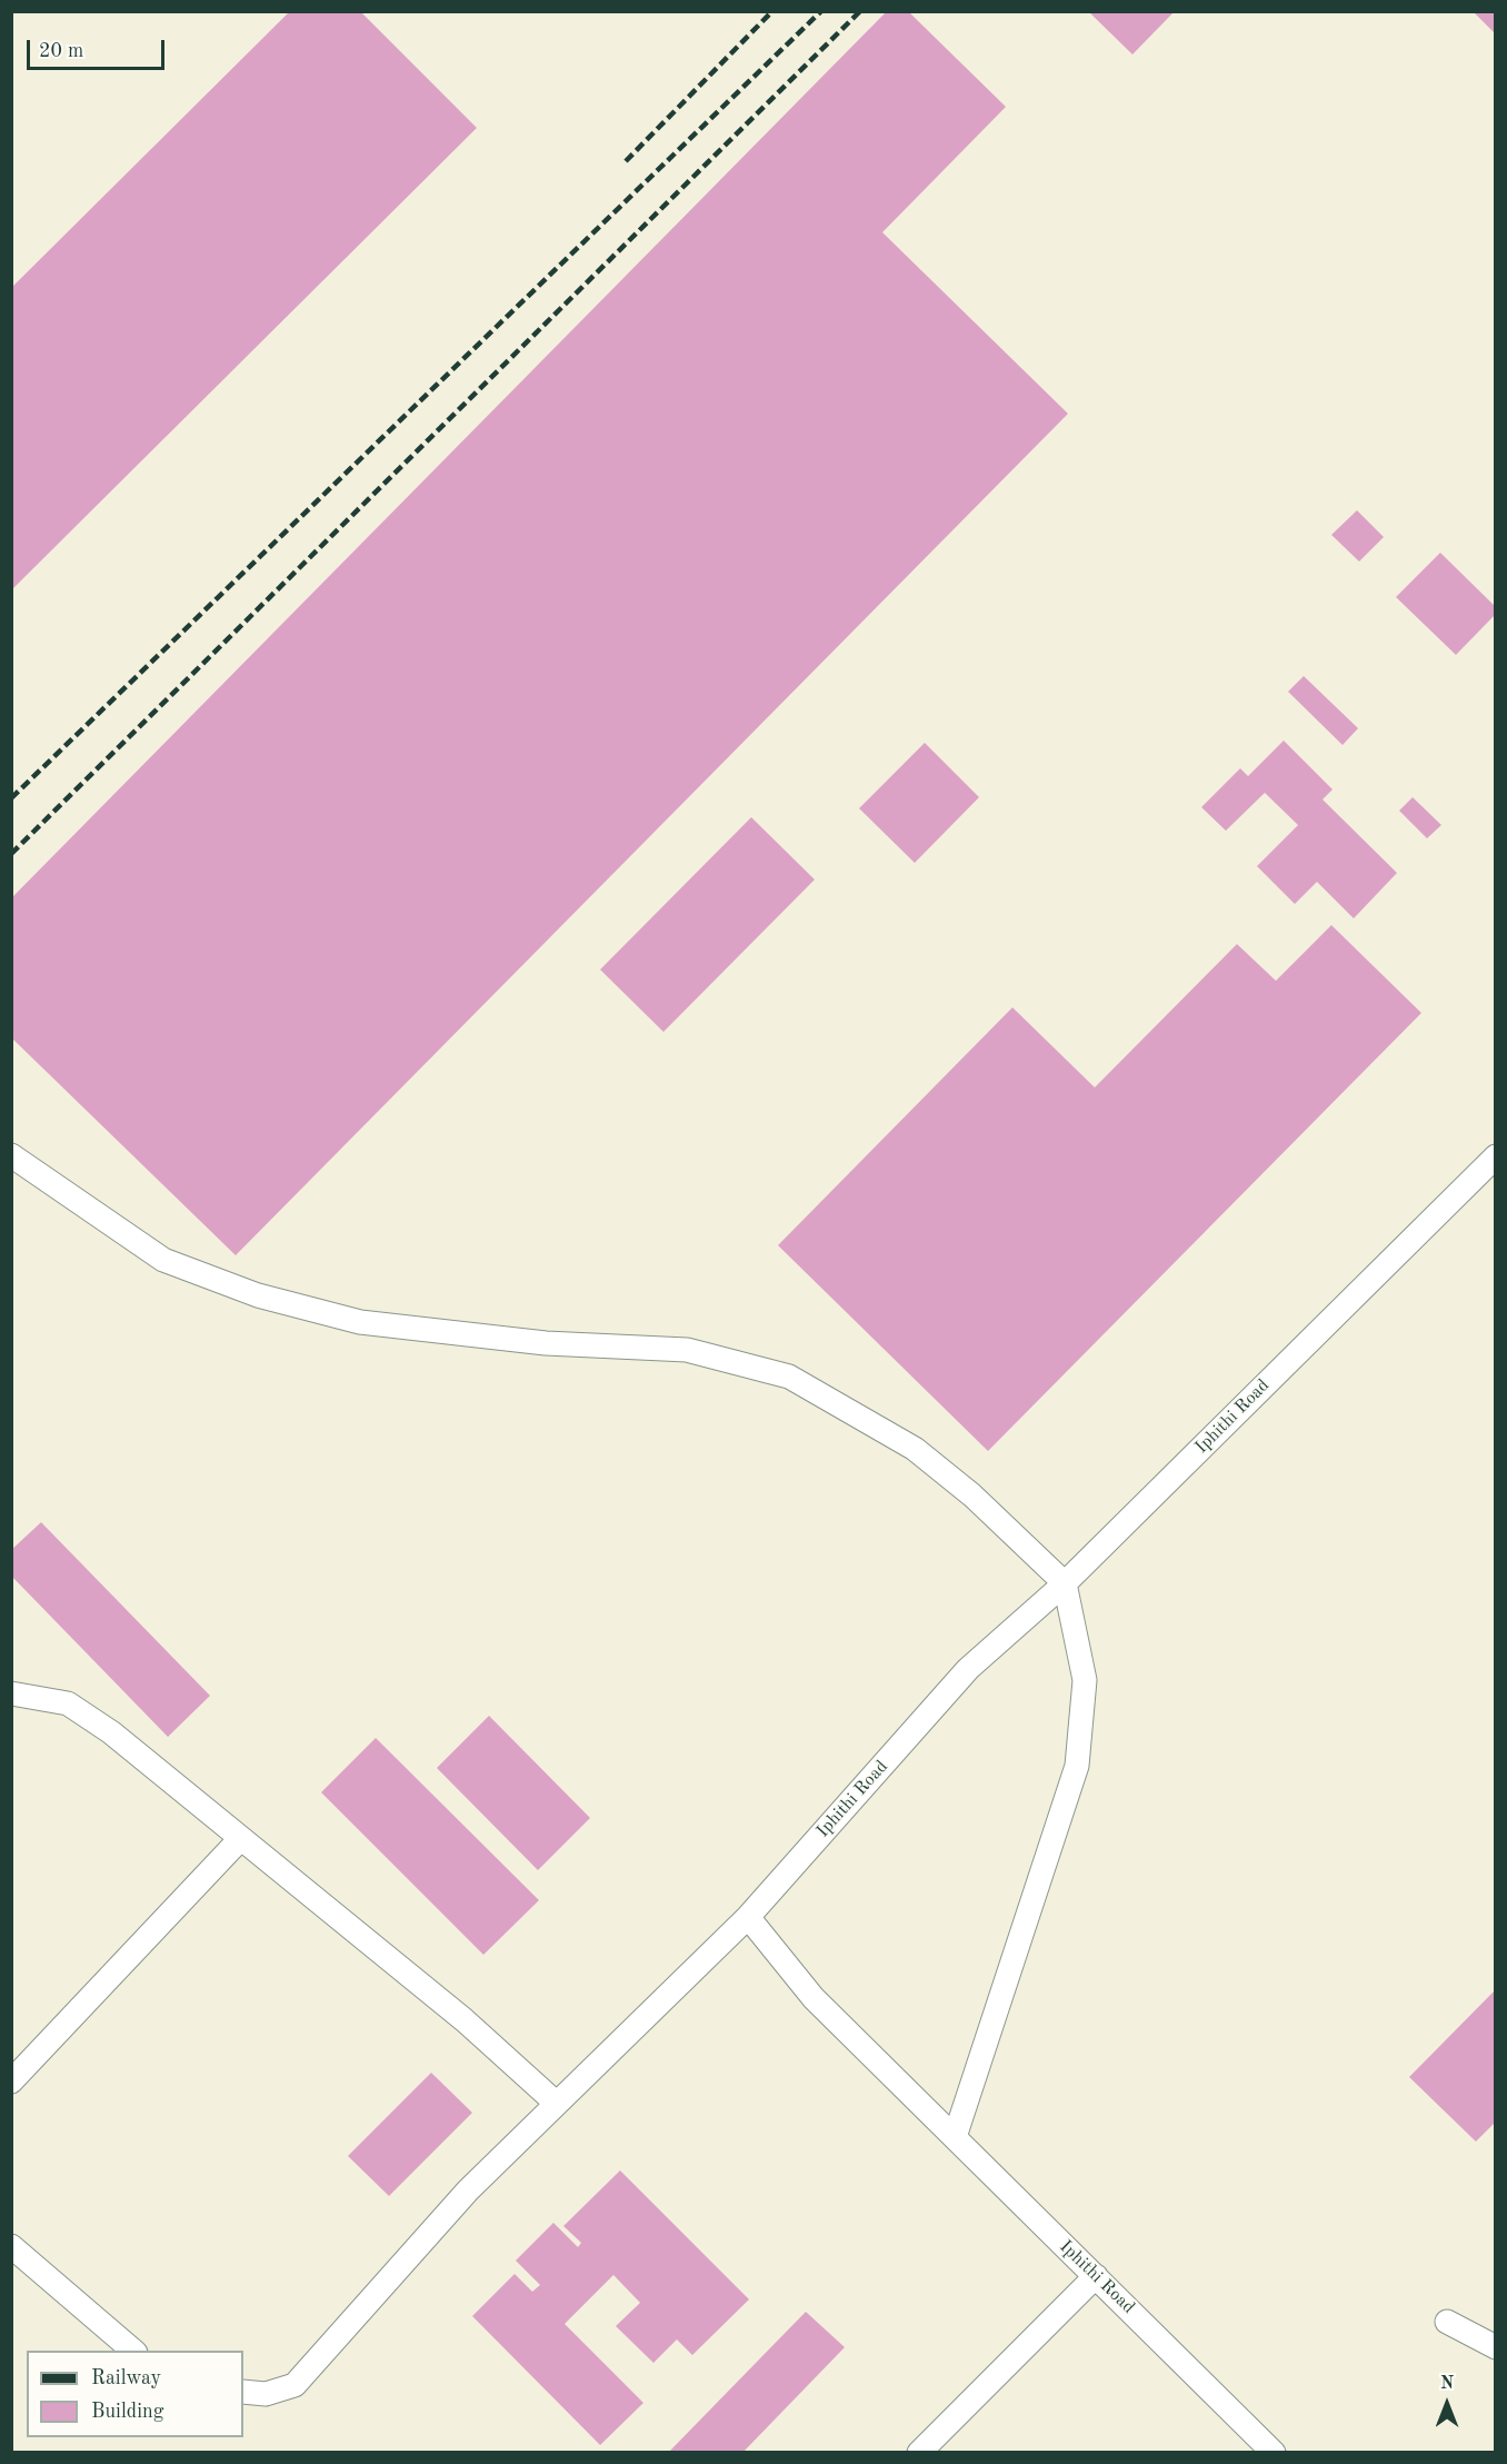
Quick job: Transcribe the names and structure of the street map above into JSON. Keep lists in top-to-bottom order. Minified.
{"streets":{"lane":["Iphithi Road"]},"legend":["Railway","Building"],"scale_bar":"20 m","north":"top"}
